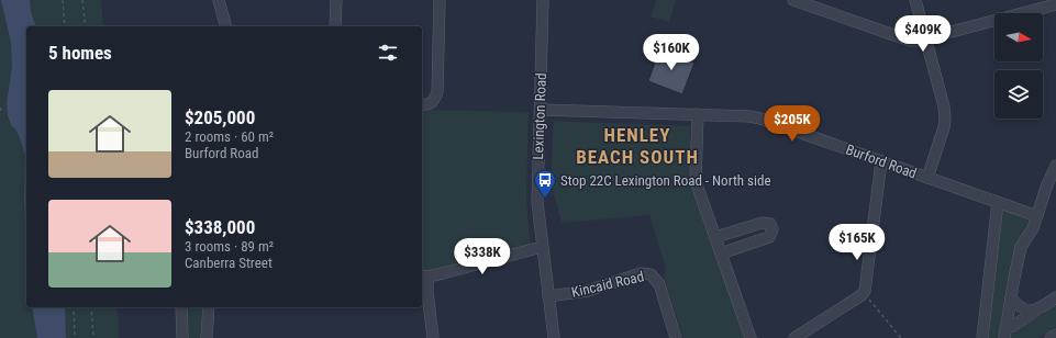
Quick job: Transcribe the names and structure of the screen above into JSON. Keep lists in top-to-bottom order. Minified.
{"streets":{"street":["Lexington Road","Burford Road","Kincaid Road"]},"crossings":[["Lexington Road","Burford Road"],["Lexington Road","Kincaid Road"]],"districts":["HENLEY BEACH SOUTH"],"places":{"bus stop":["Stop 22C Lexington Road - North side"]},"north":"right","page":{"price":["$409K","$160K","$205K","$165K","$338K"],"heading":"5 homes","list":[{"name":"$205,000","note":"2 rooms · 60 m² · Burford Road"},{"name":"$338,000","note":"3 rooms · 89 m² · Canberra Street"}]}}
